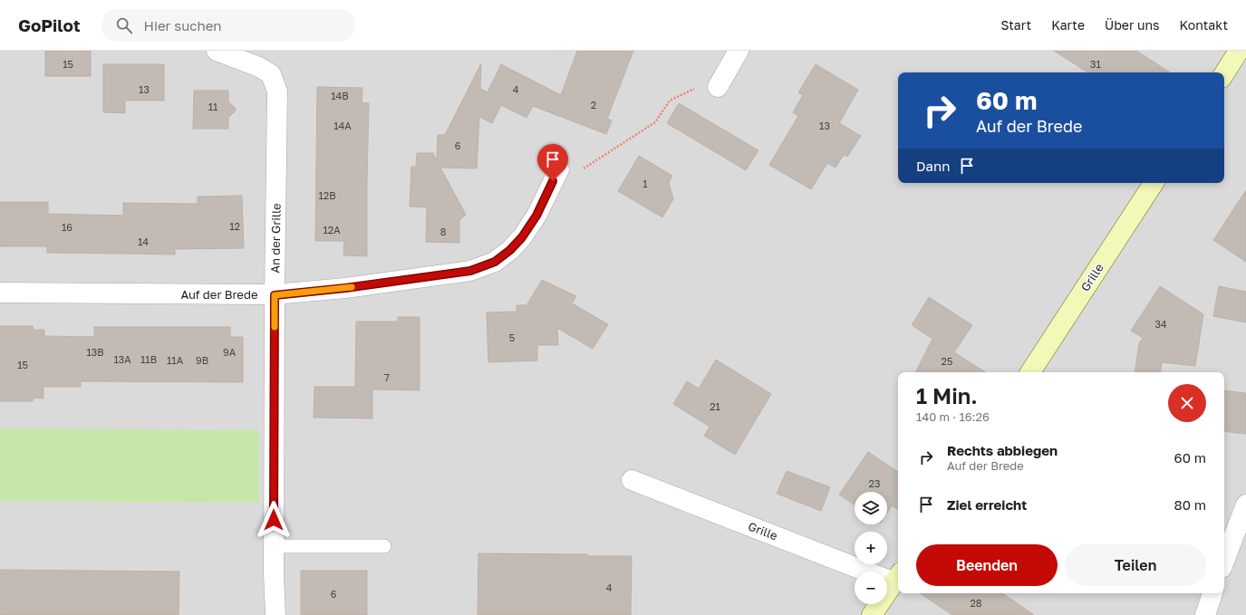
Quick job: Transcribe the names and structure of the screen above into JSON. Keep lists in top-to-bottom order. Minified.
{"streets":{"main road":["Grille"],"street":["An der Grille","Auf der Brede"]},"crossings":[["An der Grille","Auf der Brede"]],"house_numbers":["15","31","13","4","14B","2","11","14A","13","6","1","12B","12","16","12A","8","14","34","5","13B","9A","13A","11B","11A","9B","25","15","7","21","23","4","6","28"],"page":{"header":"GoPilot","search":"Hier suchen","nav":["Start","Karte","Über uns","Kontakt"],"turn":["60 m","Auf der Brede"],"then":"Dann","heading":["1 Min.","140 m · 16:26"],"list":[{"name":"Rechts abbiegen","note":"Auf der Brede","value":"60 m"},{"name":"Ziel erreicht","value":"80 m"}],"map_buttons":["+","−"],"buttons":["Beenden","Teilen"]}}
